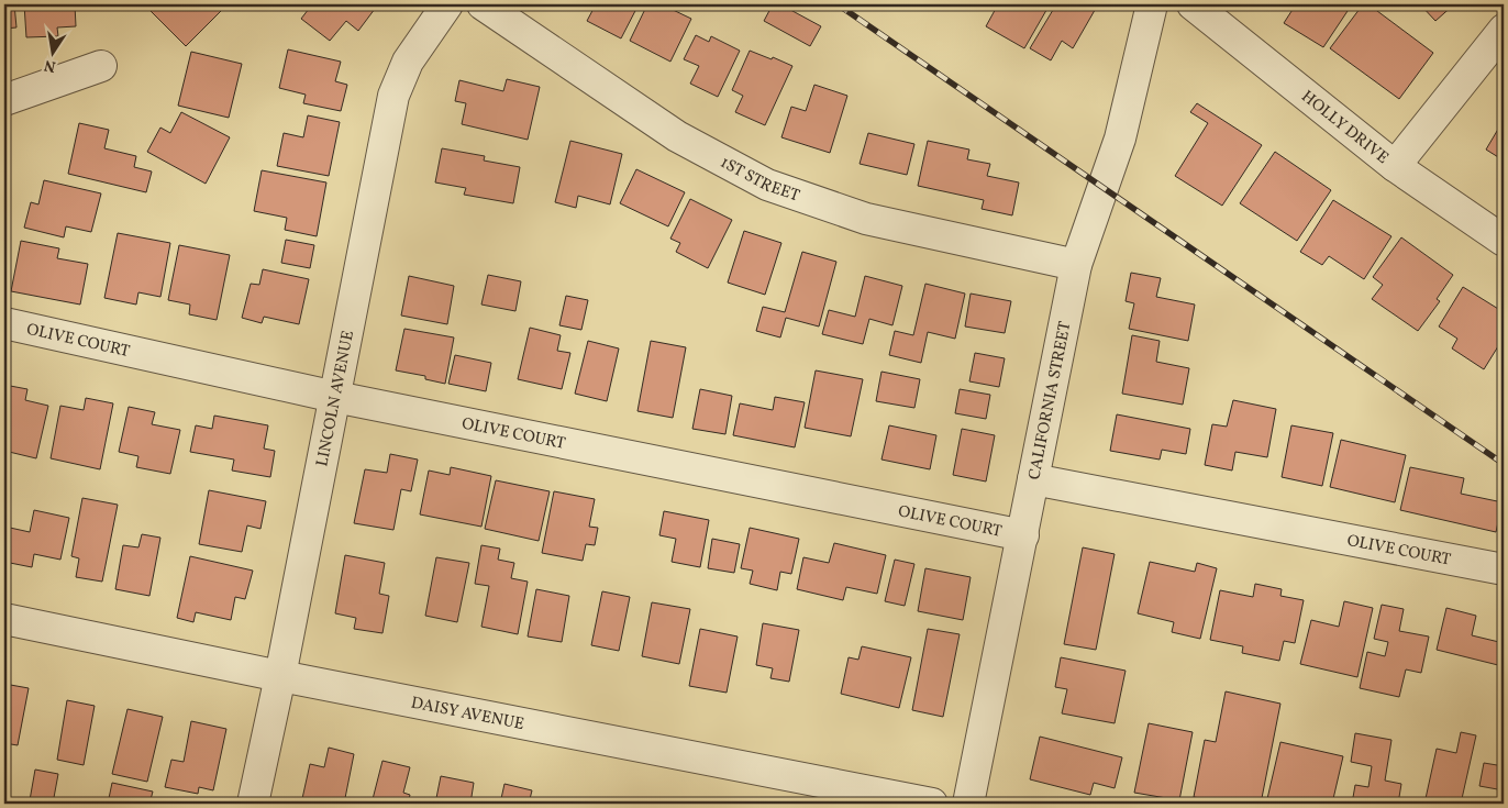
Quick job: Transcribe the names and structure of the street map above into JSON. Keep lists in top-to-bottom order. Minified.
{"streets":{"street":["HOLLY DRIVE","1ST STREET","OLIVE COURT","LINCOLN AVENUE","CALIFORNIA STREET","DAISY AVENUE"]},"crossings":[["1ST STREET","CALIFORNIA STREET"],["OLIVE COURT","LINCOLN AVENUE"],["OLIVE COURT","CALIFORNIA STREET"],["LINCOLN AVENUE","DAISY AVENUE"]],"north":"bottom"}
